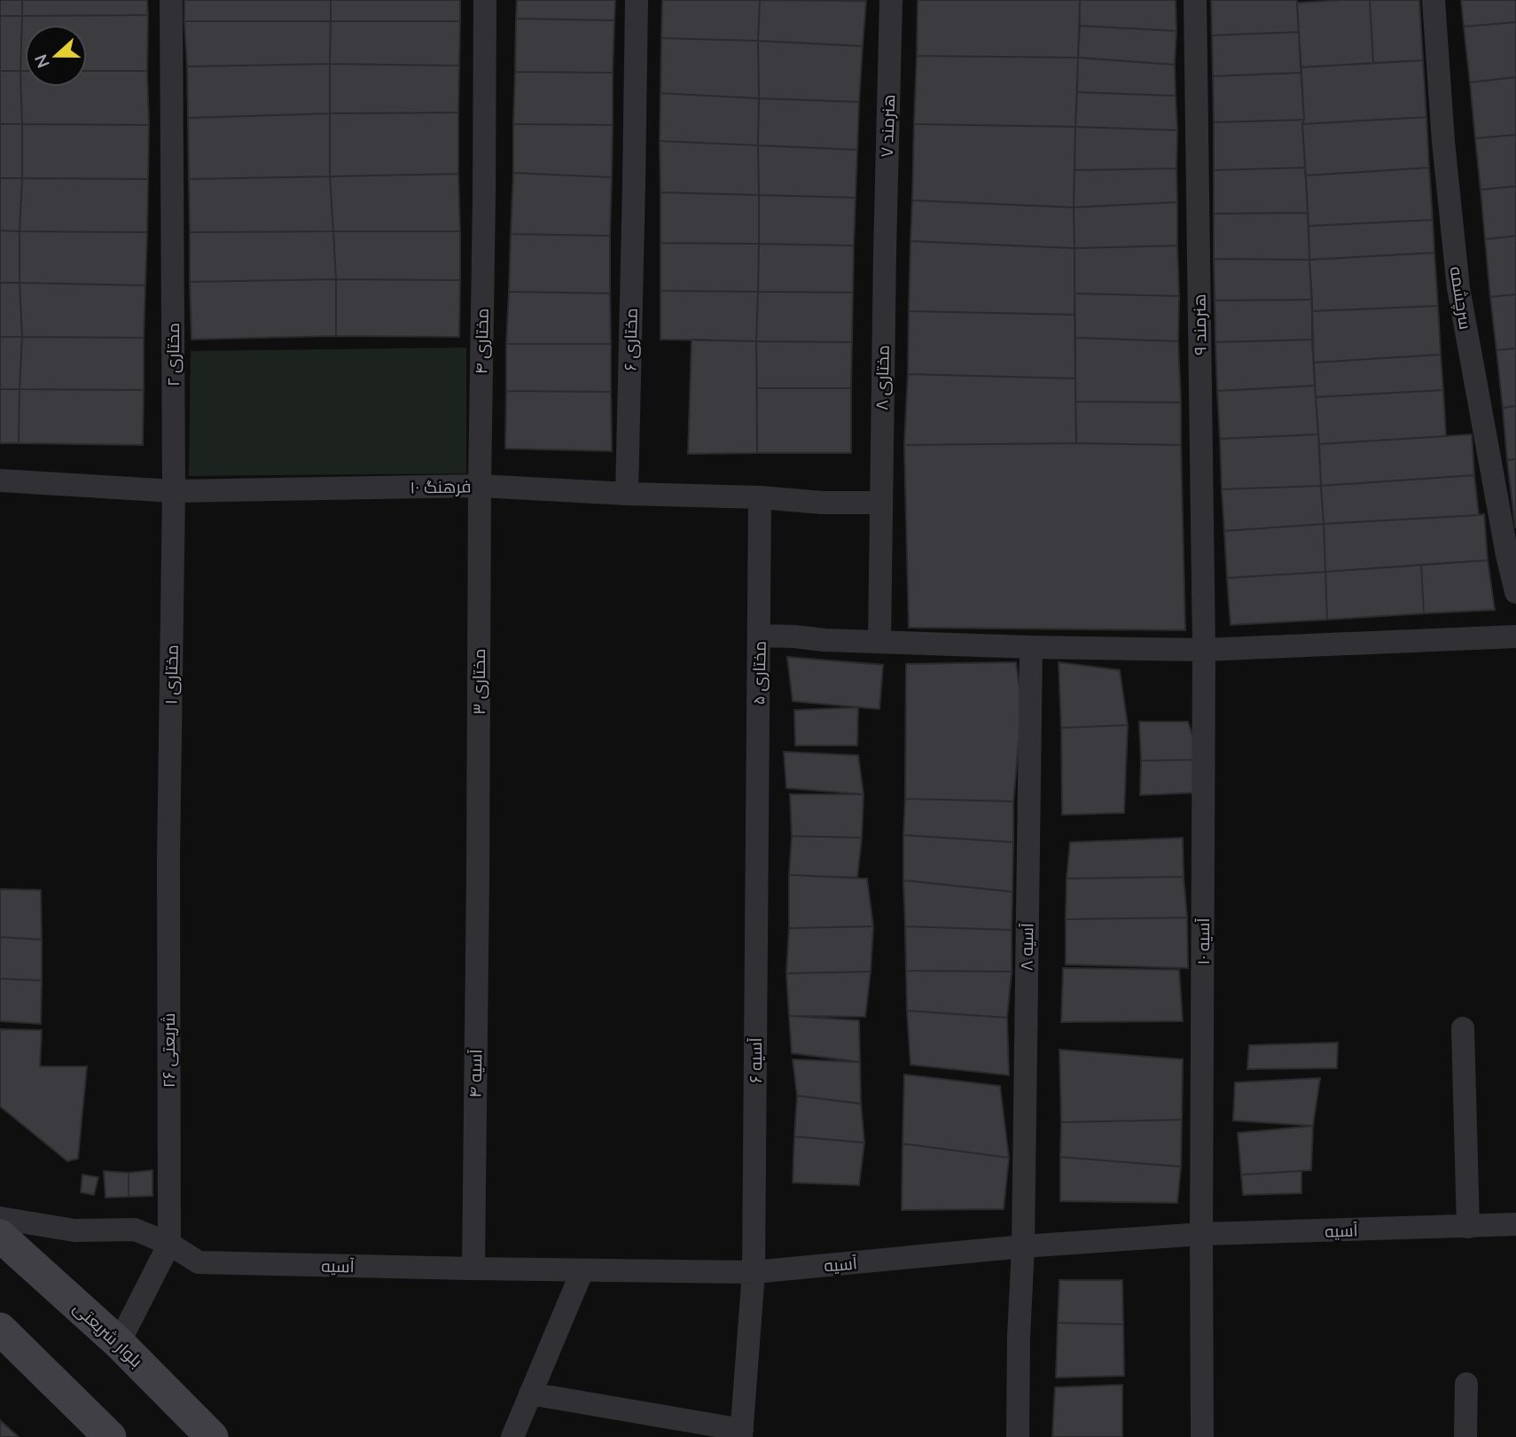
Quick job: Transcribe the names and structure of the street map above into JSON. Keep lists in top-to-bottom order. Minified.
{"streets":{"main road":["بلوار شریعتی"],"street":["هنرمند ۷","سرچشمه","هنرمند ۹","مختاری ۶","مختاری ۴","مختاری ۲","مختاری ۸","فرهنگ ۱۰","مختاری ۵","مختاری ۱","مختاری ۳","آسیه ۱۰","آسیه ۸","شریعتی ۲۶","آسیه ۶","آسیه ۴","آسیه"]},"crossings":[["هنرمند ۷","مختاری ۸"],["هنرمند ۹","آسیه ۱۰"],["مختاری ۶","فرهنگ ۱۰"],["مختاری ۴","فرهنگ ۱۰"],["مختاری ۴","مختاری ۳"],["مختاری ۲","فرهنگ ۱۰"],["مختاری ۲","مختاری ۱"],["مختاری ۸","فرهنگ ۱۰"],["فرهنگ ۱۰","مختاری ۵"],["فرهنگ ۱۰","مختاری ۱"],["فرهنگ ۱۰","مختاری ۳"],["مختاری ۵","آسیه ۶"],["مختاری ۱","شریعتی ۲۶"],["مختاری ۳","آسیه ۴"],["آسیه ۱۰","آسیه"],["آسیه ۸","آسیه"],["شریعتی ۲۶","آسیه"],["شریعتی ۲۶","بلوار شریعتی"],["آسیه ۶","آسیه"],["آسیه ۴","آسیه"]],"north":"left"}
